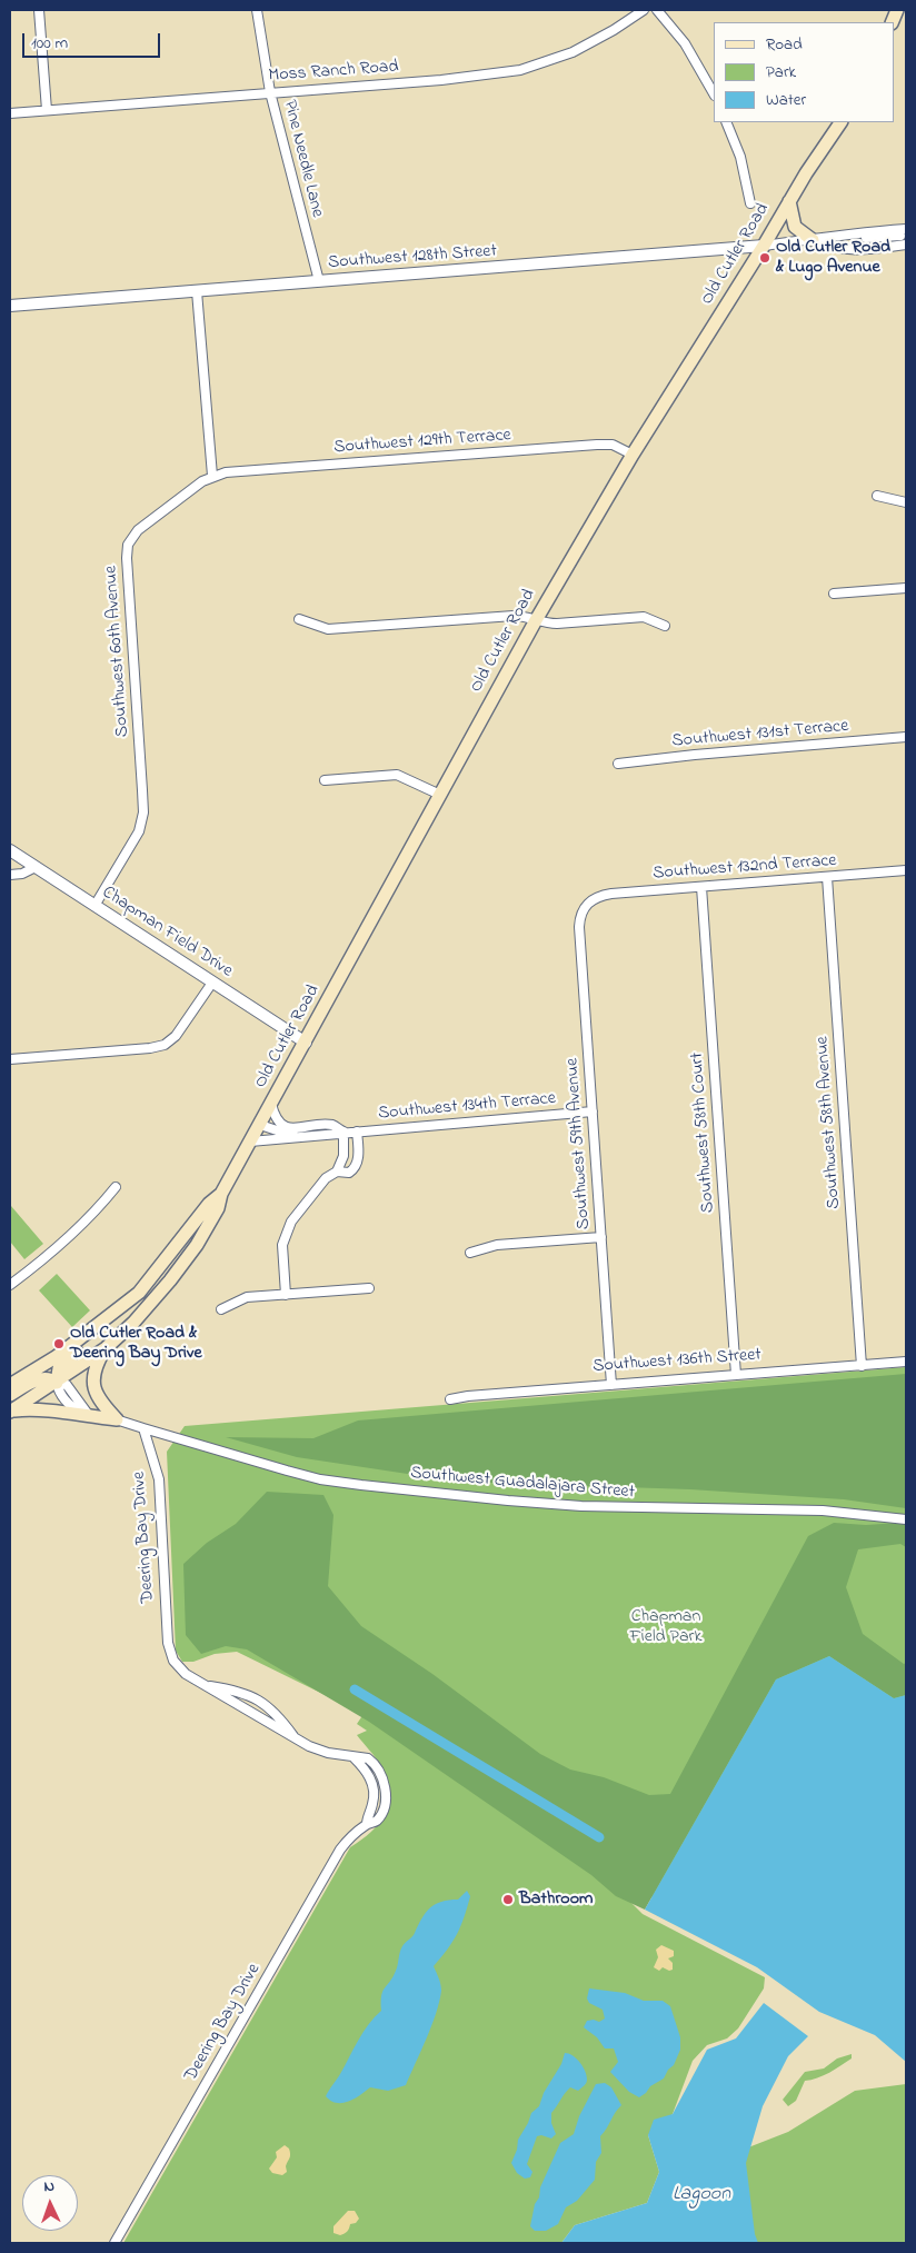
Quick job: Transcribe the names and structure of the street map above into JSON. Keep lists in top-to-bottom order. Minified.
{"streets":{"main road":["Old Cutler Road"],"street":["Moss Ranch Road","Pine Needle Lane","Southwest 128th Street","Southwest 129th Terrace","Southwest 60th Avenue","Southwest 131st Terrace","Southwest 132nd Terrace","Chapman Field Drive","Southwest 134th Terrace","Southwest 58th Avenue","Southwest 58th Court","Southwest 59th Avenue","Southwest 136th Street","Southwest Guadalajara Street","Deering Bay Drive"]},"crossings":[["Moss Ranch Road","Pine Needle Lane"],["Pine Needle Lane","Southwest 128th Street"],["Old Cutler Road","Southwest 128th Street"],["Old Cutler Road","Southwest 129th Terrace"],["Old Cutler Road","Chapman Field Drive"],["Old Cutler Road","Southwest 134th Terrace"],["Southwest 129th Terrace","Southwest 60th Avenue"],["Southwest 60th Avenue","Chapman Field Drive"],["Southwest 132nd Terrace","Southwest 58th Avenue"],["Southwest 132nd Terrace","Southwest 58th Court"],["Southwest 132nd Terrace","Southwest 59th Avenue"],["Southwest 134th Terrace","Southwest 59th Avenue"],["Southwest 58th Avenue","Southwest 136th Street"],["Southwest 58th Court","Southwest 136th Street"],["Southwest 59th Avenue","Southwest 136th Street"],["Southwest Guadalajara Street","Deering Bay Drive"]],"water":["Lagoon"],"parks":["Chapman Field Park"],"places":["Old Cutler Road & Lugo Avenue","Old Cutler Road & Deering Bay Drive","Bathroom"],"legend":["Road","Park","Water"],"scale_bar":"100 m","north":"top"}
